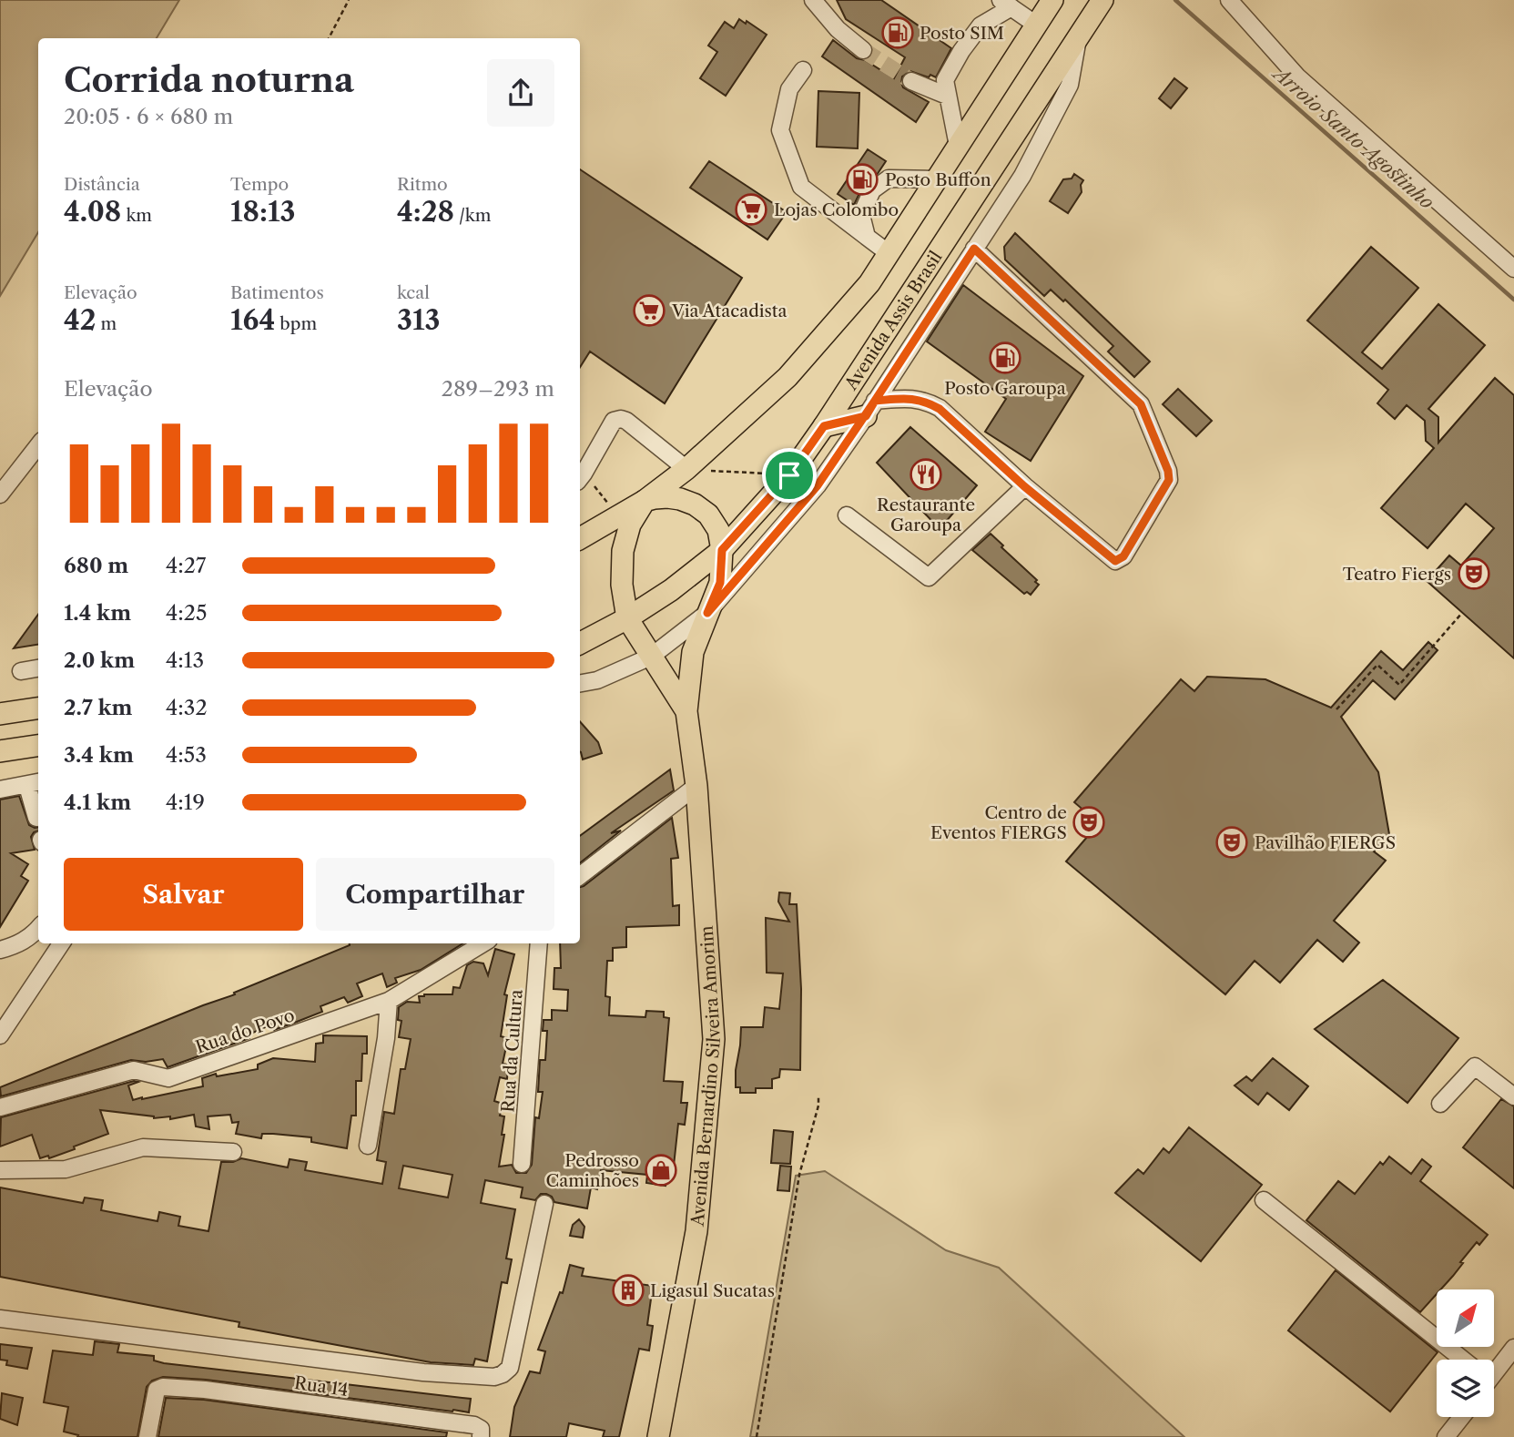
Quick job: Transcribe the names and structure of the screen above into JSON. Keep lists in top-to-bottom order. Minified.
{"streets":{"main road":["Avenida Assis Brasil","Avenida Bernardino Silveira Amorim"],"street":["Rua do Povo","Rua da Cultura","Rua 14"]},"crossings":[["Avenida Assis Brasil","Avenida Bernardino Silveira Amorim"]],"water":["Arroio Santo Agostinho"],"places":{"fuel station":["Posto SIM","Posto Buffon","Posto Garoupa"],"supermarket":["Lojas Colombo","Via Atacadista"],"restaurant":["Restaurante Garoupa"],"theatre":["Teatro Fiergs","Centro de Eventos FIERGS","Pavilhão FIERGS"],"shop":["Pedrosso Caminhões"],"building":["Ligasul Sucatas"]},"north":"top right","page":{"heading":["Corrida noturna","20:05 · 6 × 680 m"],"stats":[["Distância","4.08 km"],["Tempo","18:13"],["Ritmo","4:28 /km"],["Elevação","42 m"],["Batimentos","164 bpm"],["kcal","313"]],"chart":["Elevação","289–293 m"],"list":[{"name":"680 m","note":"4:27"},{"name":"1.4 km","note":"4:25"},{"name":"2.0 km","note":"4:13"},{"name":"2.7 km","note":"4:32"},{"name":"3.4 km","note":"4:53"},{"name":"4.1 km","note":"4:19"}],"buttons":["Salvar","Compartilhar"]}}
